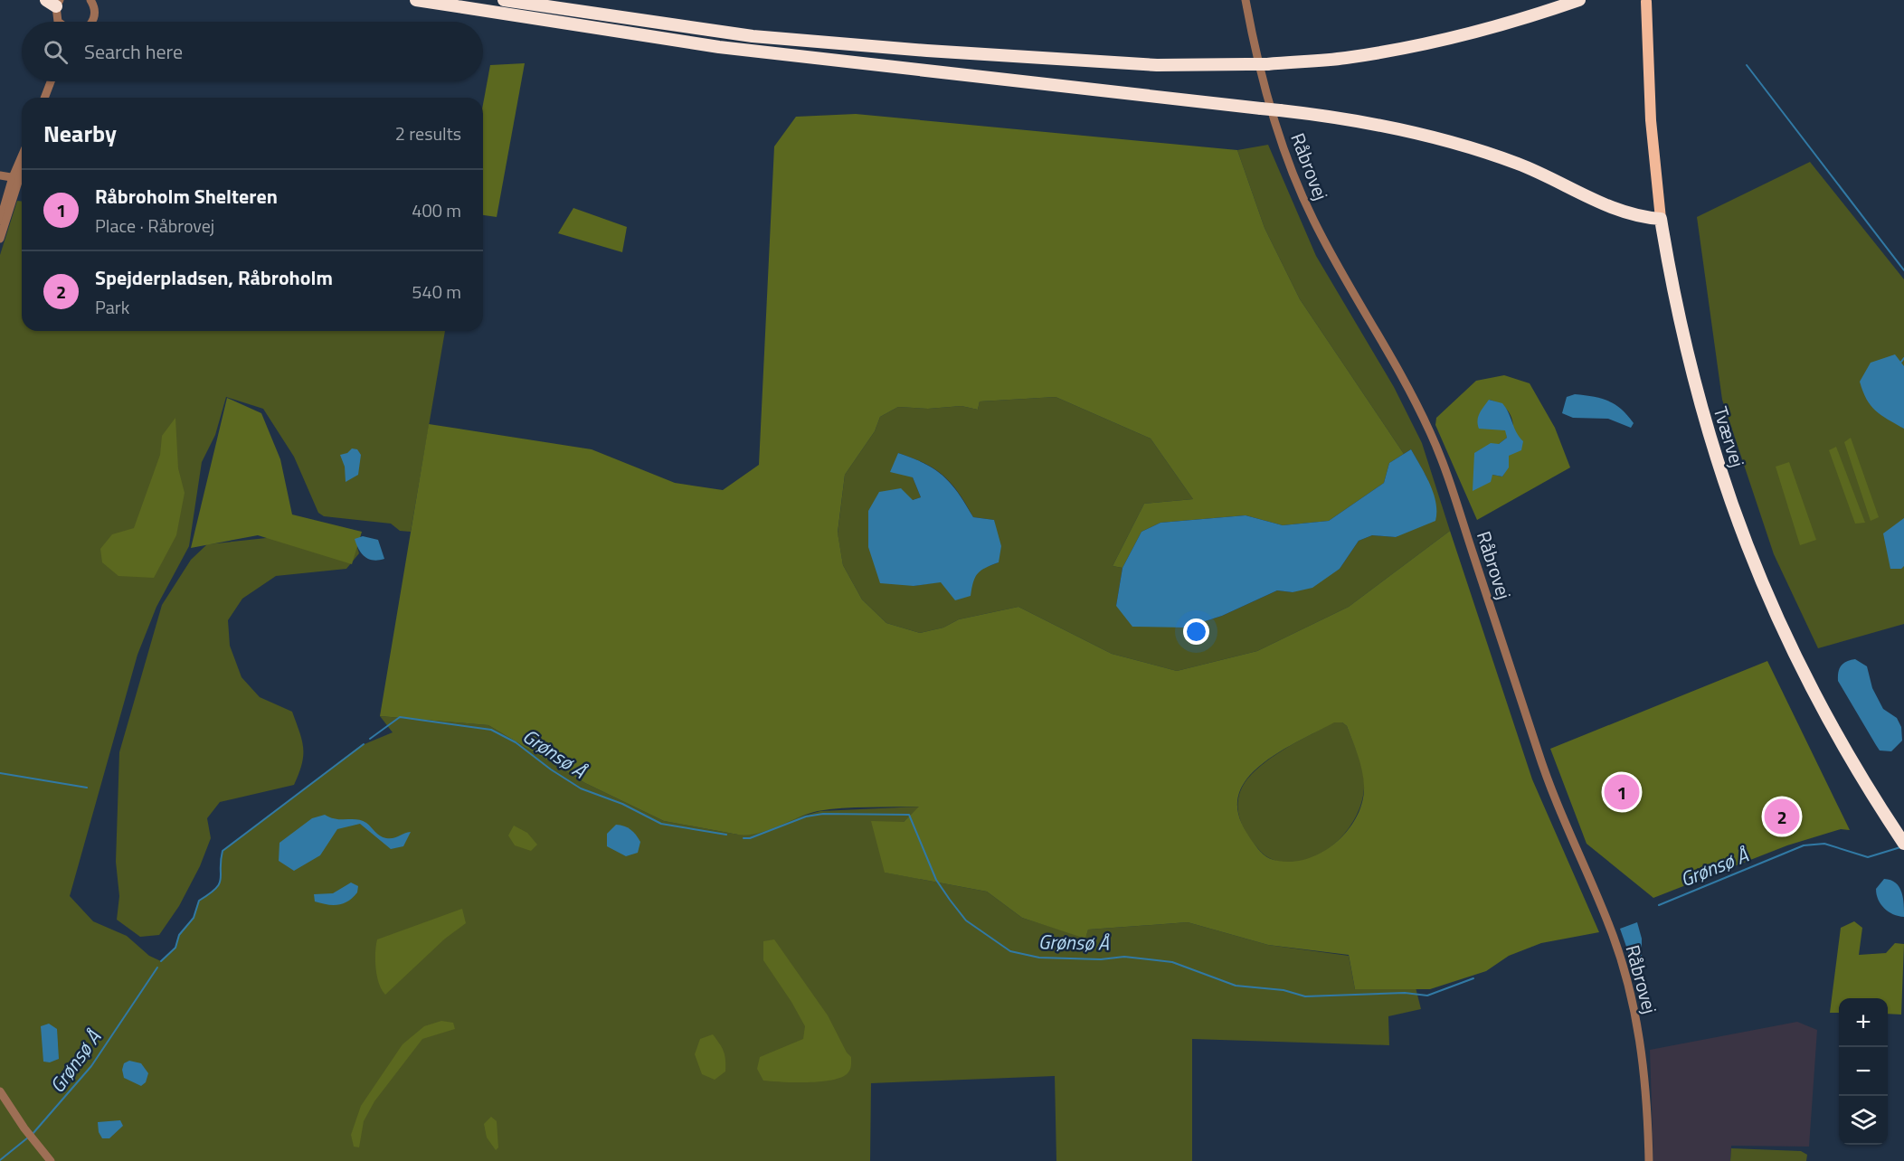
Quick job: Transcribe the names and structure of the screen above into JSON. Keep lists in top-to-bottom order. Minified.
{"streets":{"highway":["Tværvej"],"street":["Råbrovej"]},"water":["Grønsø Å"],"page":{"search":"Search here","heading":["Nearby","2 results"],"list":[{"mark":"1","name":"Råbroholm Shelteren","note":"Place · Råbrovej","value":"400 m"},{"mark":"2","name":"Spejderpladsen, Råbroholm","note":"Park","value":"540 m"}],"pins":["1","2"],"map_buttons":["+","−"]}}
